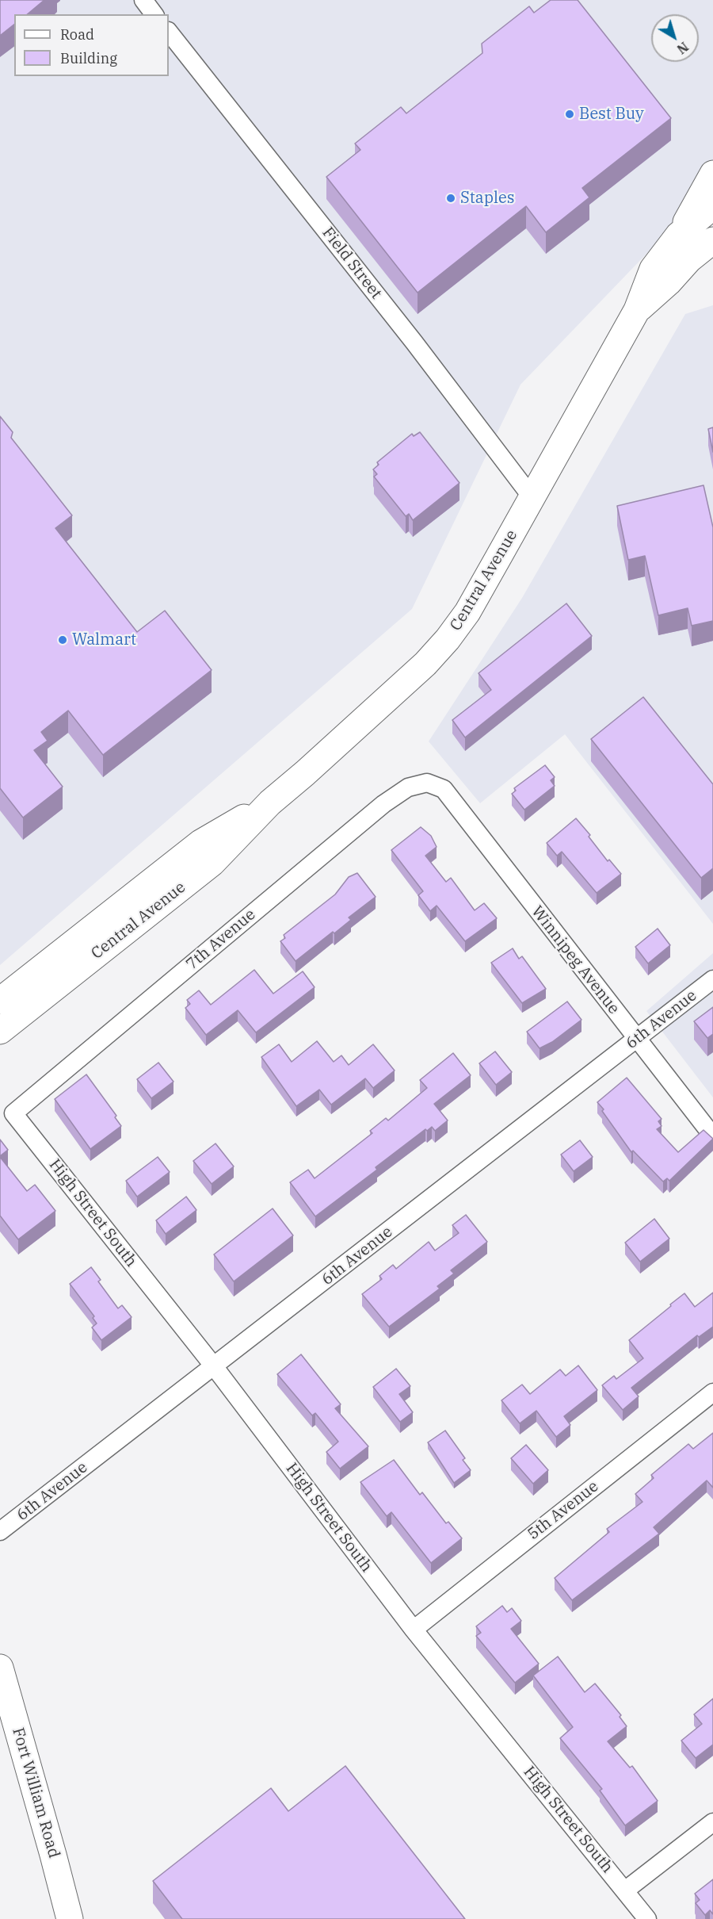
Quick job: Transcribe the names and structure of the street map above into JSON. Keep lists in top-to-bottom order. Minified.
{"streets":{"main road":["Central Avenue","Fort William Road"],"street":["Field Street","7th Avenue","Winnipeg Avenue","6th Avenue","High Street South","5th Avenue"]},"crossings":[["Field Street","Central Avenue"],["7th Avenue","Winnipeg Avenue"],["7th Avenue","High Street South"],["Winnipeg Avenue","6th Avenue"],["6th Avenue","High Street South"],["High Street South","5th Avenue"]],"places":["Best Buy","Staples","Walmart"],"legend":["Road","Building"],"north":"bottom right"}
